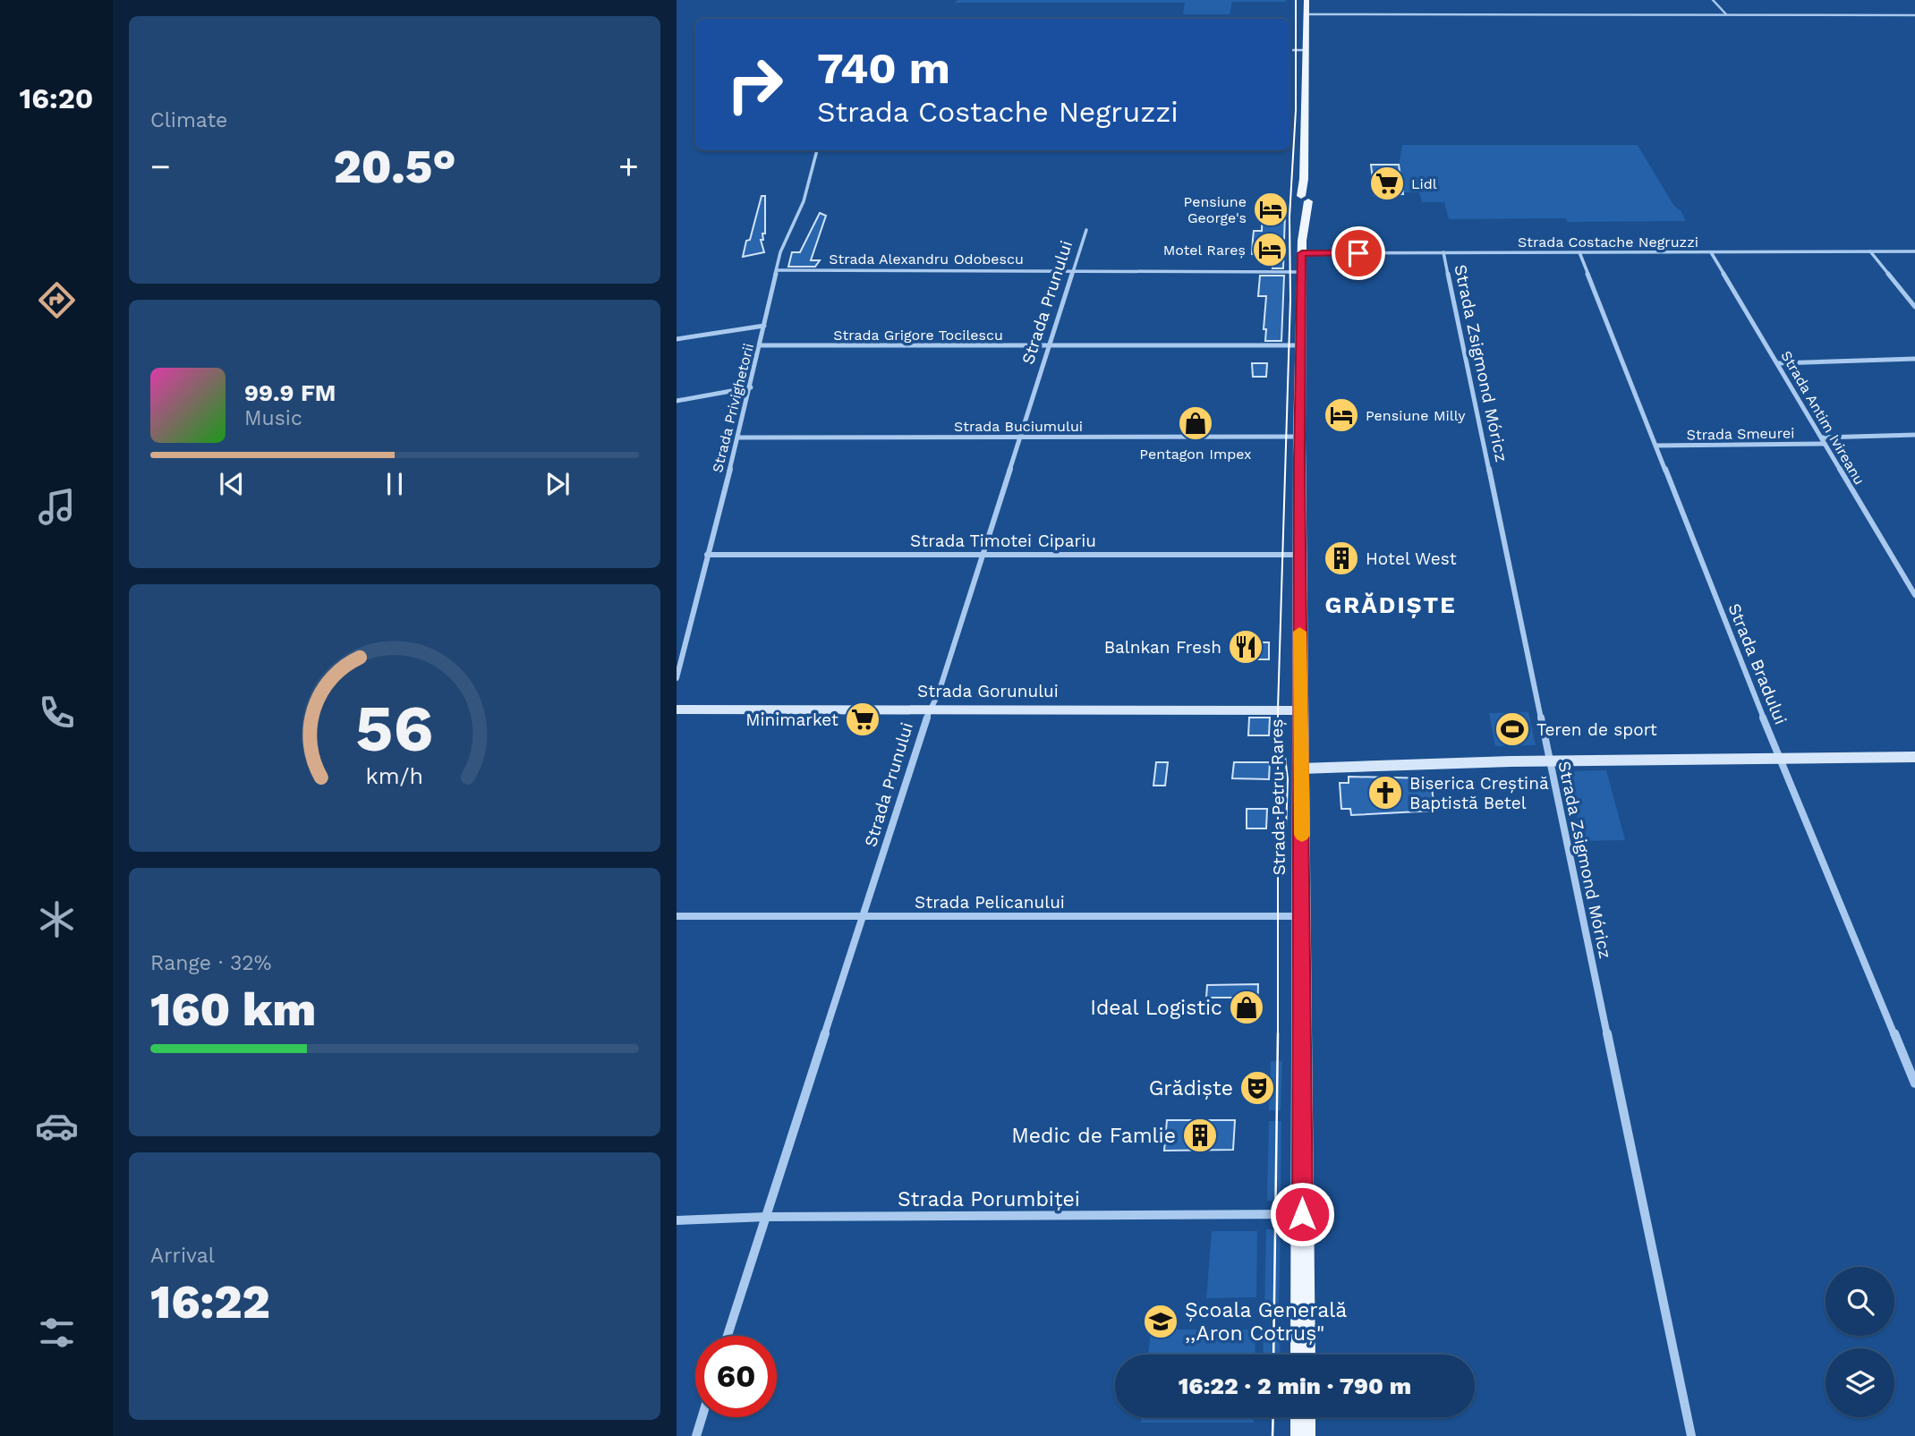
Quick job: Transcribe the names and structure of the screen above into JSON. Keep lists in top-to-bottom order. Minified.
{"streets":{"main road":["Strada Petru Rareș"],"street":["Strada Costache Negruzzi","Strada Alexandru Odobescu","Strada Prunului","Strada Grigore Tocilescu","Strada Zsigmond Móricz","Strada Privighetorii","Strada Antim Ivireanu","Strada Buciumului","Strada Smeurei","Strada Timotei Cipariu","Strada Bradului","Strada Gorunului","Strada Pelicanului","Strada Porumbiței"]},"crossings":[["Strada Costache Negruzzi","Strada Zsigmond Móricz"],["Strada Costache Negruzzi","Strada Antim Ivireanu"],["Strada Costache Negruzzi","Strada Bradului"],["Strada Costache Negruzzi","Strada Petru Rareș"],["Strada Alexandru Odobescu","Strada Prunului"],["Strada Alexandru Odobescu","Strada Privighetorii"],["Strada Alexandru Odobescu","Strada Petru Rareș"],["Strada Prunului","Strada Grigore Tocilescu"],["Strada Prunului","Strada Buciumului"],["Strada Prunului","Strada Timotei Cipariu"],["Strada Prunului","Strada Gorunului"],["Strada Prunului","Strada Pelicanului"],["Strada Prunului","Strada Porumbiței"],["Strada Grigore Tocilescu","Strada Privighetorii"],["Strada Grigore Tocilescu","Strada Petru Rareș"],["Strada Privighetorii","Strada Buciumului"],["Strada Privighetorii","Strada Timotei Cipariu"],["Strada Antim Ivireanu","Strada Smeurei"],["Strada Buciumului","Strada Petru Rareș"],["Strada Smeurei","Strada Bradului"],["Strada Timotei Cipariu","Strada Petru Rareș"],["Strada Gorunului","Strada Petru Rareș"],["Strada Petru Rareș","Strada Pelicanului"],["Strada Petru Rareș","Strada Porumbiței"]],"districts":["GRĂDIȘTE"],"places":{"supermarket":["Lidl","Minimarket"],"hotel":["Pensiune George's","Motel Rareș","Pensiune Milly"],"shop":["Pentagon Impex","Ideal Logistic"],"building":["Hotel West","Medic de Famlie"],"restaurant":["Balnkan Fresh"],"sports":["Teren de sport"],"church":["Biserica Creștină Baptistă Betel"],"theatre":["Grădiște"],"school or university":["Școala Generală ,,Aron Cotruș\""]},"page":{"tabs":"16:20","tile":["Climate",["Range · 32%","160 km"],["Arrival","16:22"]],"turn":["740 m","Strada Costache Negruzzi"],"heat":["−","20.5°","+"],"song":["99.9 FM","Music"],"limit":"60","trip":"16:22 · 2 min · 790 m","gauge":["56","km/h"]}}
